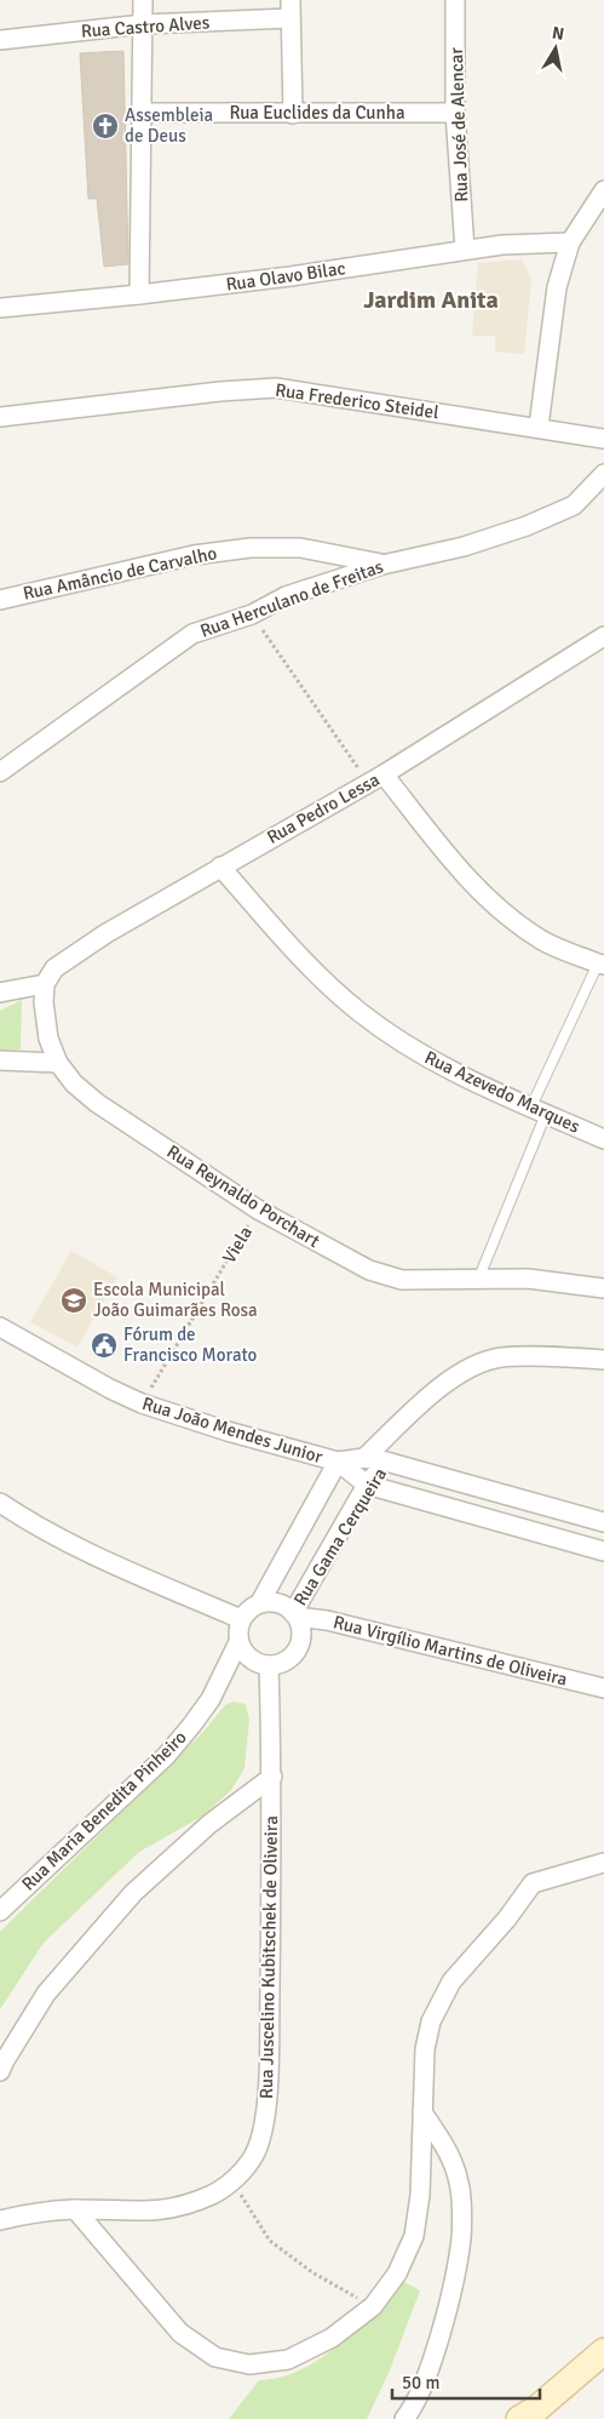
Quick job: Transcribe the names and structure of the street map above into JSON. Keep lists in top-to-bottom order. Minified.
{"streets":{"street":["Rua Castro Alves","Rua Euclides da Cunha","Rua José de Alencar","Rua Olavo Bilac","Rua Frederico Steidel","Rua Amâncio de Carvalho","Rua Herculano de Freitas","Rua Pedro Lessa","Rua Azevedo Marques","Rua Reynaldo Porchart","Rua João Mendes Junior","Rua Gama Cerqueira","Rua Virgílio Martins de Oliveira","Rua Maria Benedita Pinheiro","Rua Juscelino Kubitschek de Oliveira"],"path":["Viela"]},"crossings":[["Rua Euclides da Cunha","Rua José de Alencar"],["Rua José de Alencar","Rua Olavo Bilac"],["Rua Amâncio de Carvalho","Rua Herculano de Freitas"],["Rua Pedro Lessa","Rua Azevedo Marques"],["Rua Pedro Lessa","Rua Reynaldo Porchart"],["Rua Reynaldo Porchart","Viela"],["Viela","Rua João Mendes Junior"],["Rua João Mendes Junior","Rua Gama Cerqueira"],["Rua Gama Cerqueira","Rua Virgílio Martins de Oliveira"],["Rua Gama Cerqueira","Rua Maria Benedita Pinheiro"],["Rua Gama Cerqueira","Rua Juscelino Kubitschek de Oliveira"],["Rua Virgílio Martins de Oliveira","Rua Maria Benedita Pinheiro"],["Rua Virgílio Martins de Oliveira","Rua Juscelino Kubitschek de Oliveira"],["Rua Maria Benedita Pinheiro","Rua Juscelino Kubitschek de Oliveira"]],"districts":["Jardim Anita"],"places":{"church":["Assembleia de Deus"],"school or university":["Escola Municipal João Guimarães Rosa"],"public building":["Fórum de Francisco Morato"]},"scale_bar":"50 m","north":"top"}
